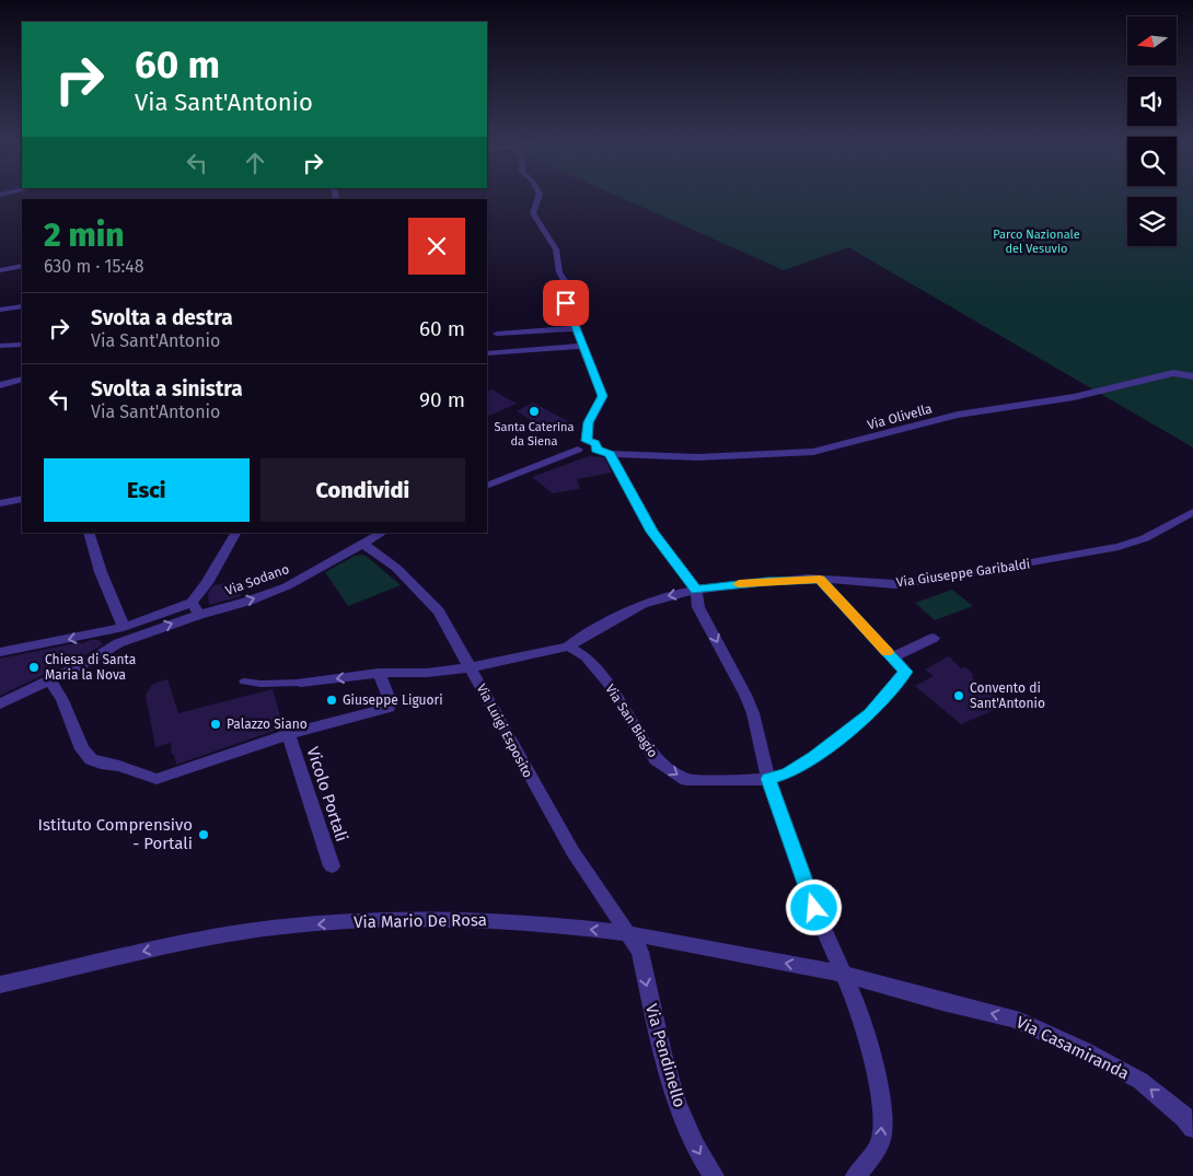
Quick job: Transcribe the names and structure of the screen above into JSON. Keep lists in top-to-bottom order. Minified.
{"streets":{"street":["Via Olivella","Via Giuseppe Garibaldi","Via Sodano","Via San Biagio","Via Luigi Esposito","Vicolo Portali","Via Mario De Rosa","Via Casamiranda","Via Pendinello"]},"crossings":[["Via Giuseppe Garibaldi","Via San Biagio"],["Via Giuseppe Garibaldi","Via Luigi Esposito"],["Via Sodano","Via Luigi Esposito"],["Via Luigi Esposito","Via Mario De Rosa"],["Via Luigi Esposito","Via Pendinello"],["Via Mario De Rosa","Via Casamiranda"],["Via Mario De Rosa","Via Pendinello"]],"one_way":["Via San Biagio","Via Mario De Rosa","Via Casamiranda","Via Pendinello"],"parks":["Parco Nazionale del Vesuvio"],"places":["Santa Caterina da Siena","Chiesa di Santa Maria la Nova","Convento di Sant'Antonio","Giuseppe Liguori","Palazzo Siano","Istituto Comprensivo - Portali"],"north":"left","page":{"turn":["60 m","Via Sant'Antonio"],"heading":["2 min","630 m · 15:48"],"list":[{"name":"Svolta a destra","note":"Via Sant'Antonio","value":"60 m"},{"name":"Svolta a sinistra","note":"Via Sant'Antonio","value":"90 m"}],"buttons":["Esci","Condividi"]}}
